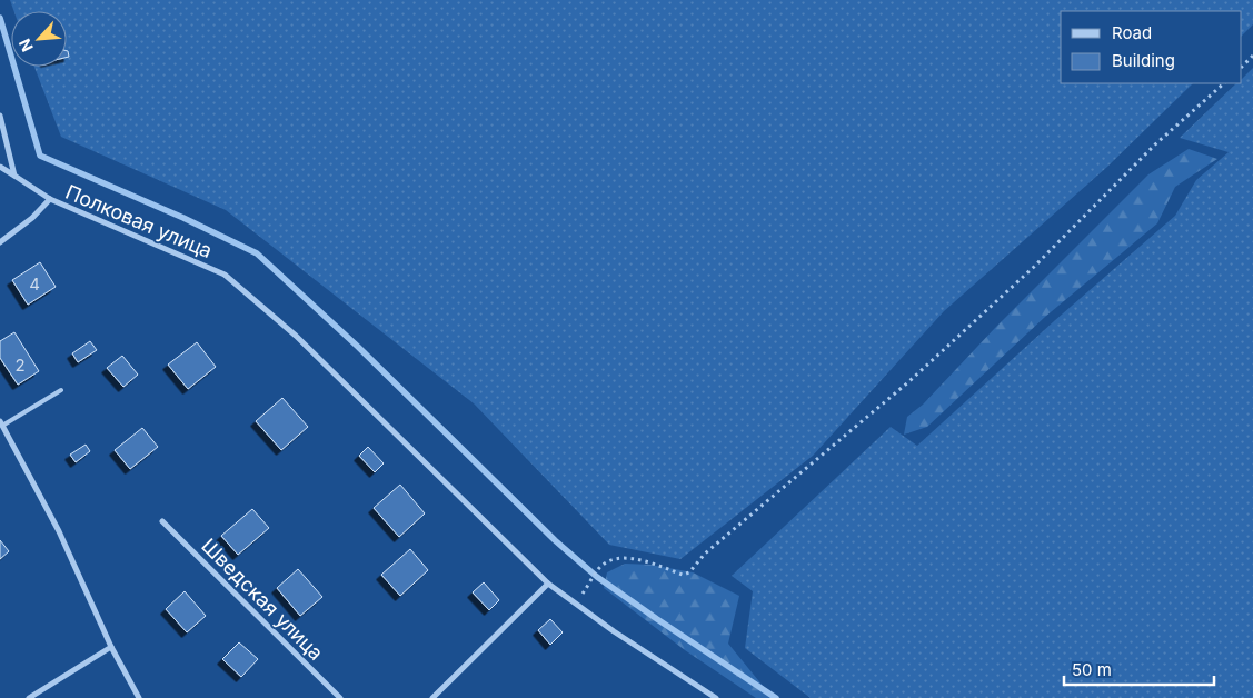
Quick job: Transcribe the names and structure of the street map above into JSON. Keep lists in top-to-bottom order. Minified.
{"streets":{"street":["Полковая улица","Шведская улица"]},"house_numbers":["4","2"],"legend":["Road","Building"],"scale_bar":"50 m","north":"bottom left"}
